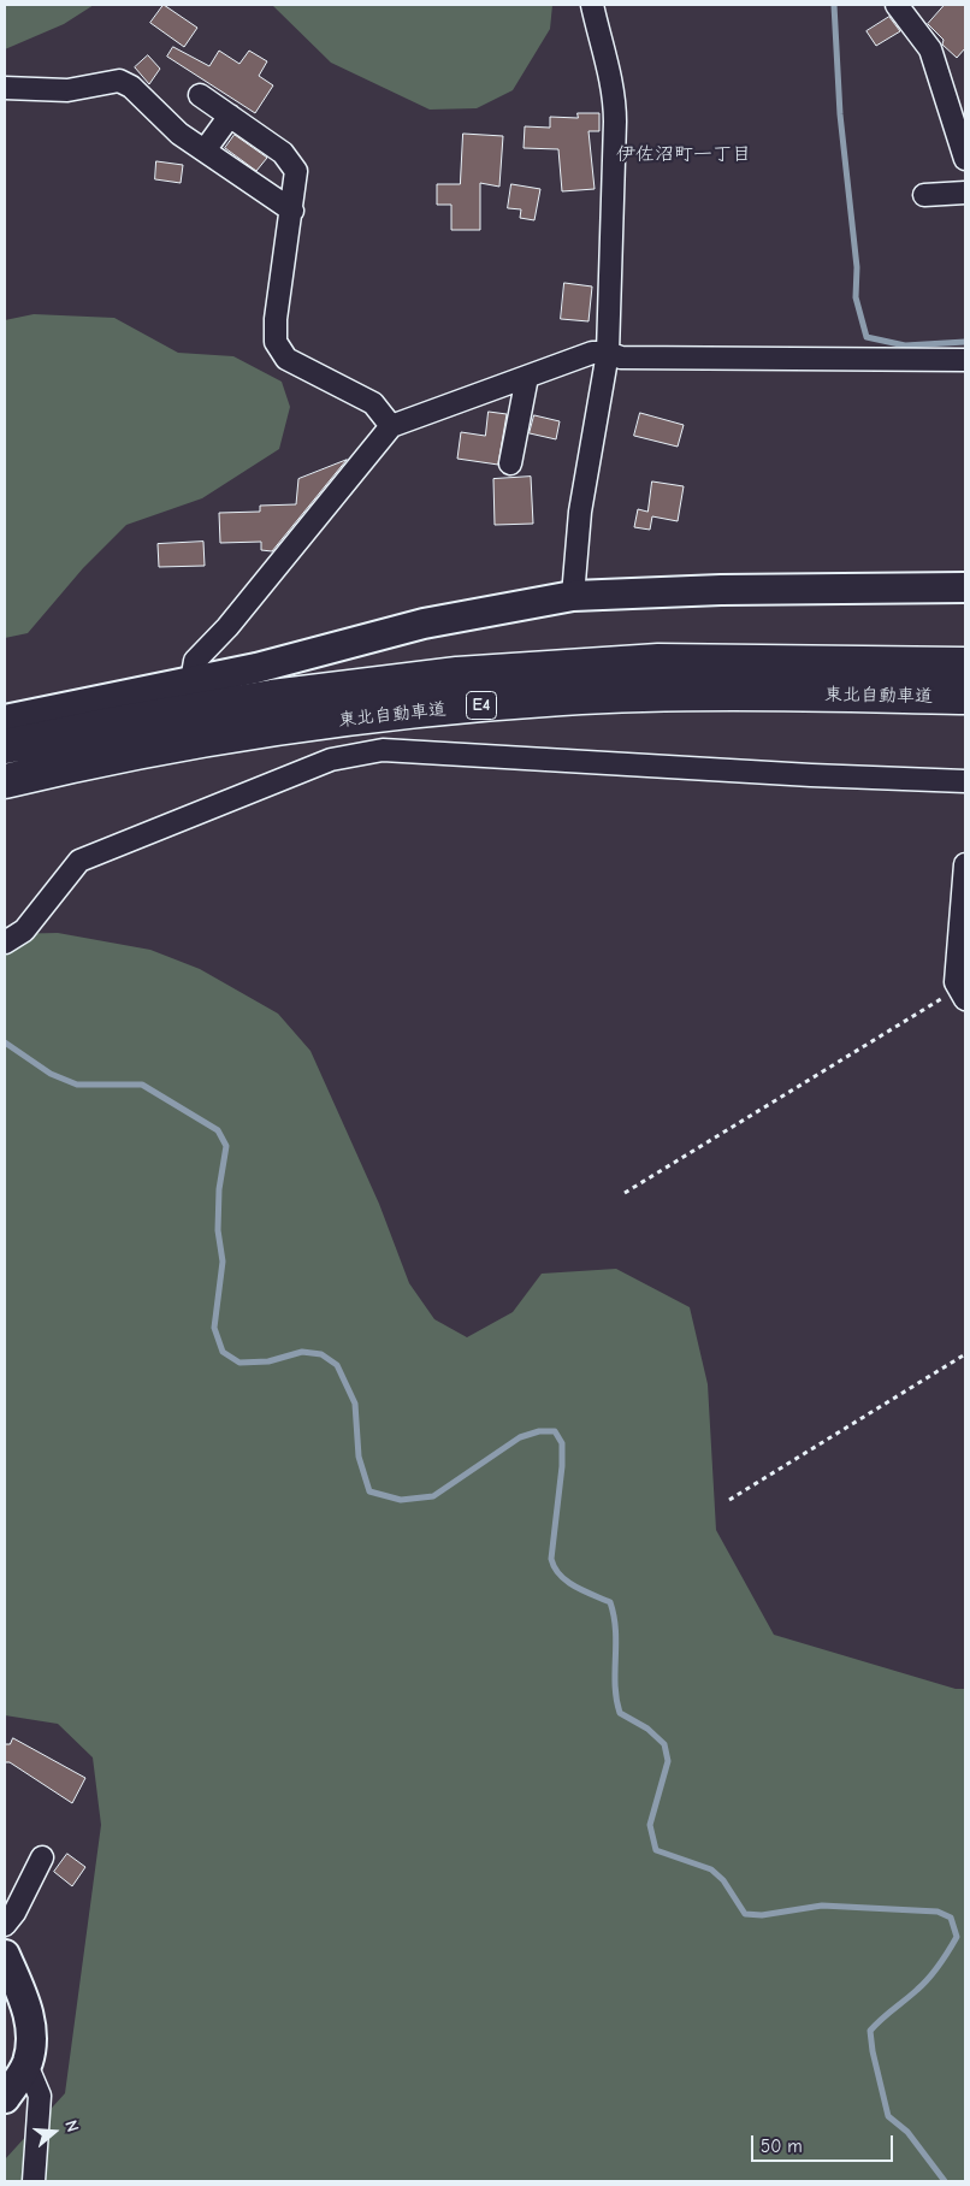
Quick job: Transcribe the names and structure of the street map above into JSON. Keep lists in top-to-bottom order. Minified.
{"streets":{"highway":["東北自動車道","E4"]},"districts":["伊佐沼町一丁目"],"scale_bar":"50 m","north":"right"}
